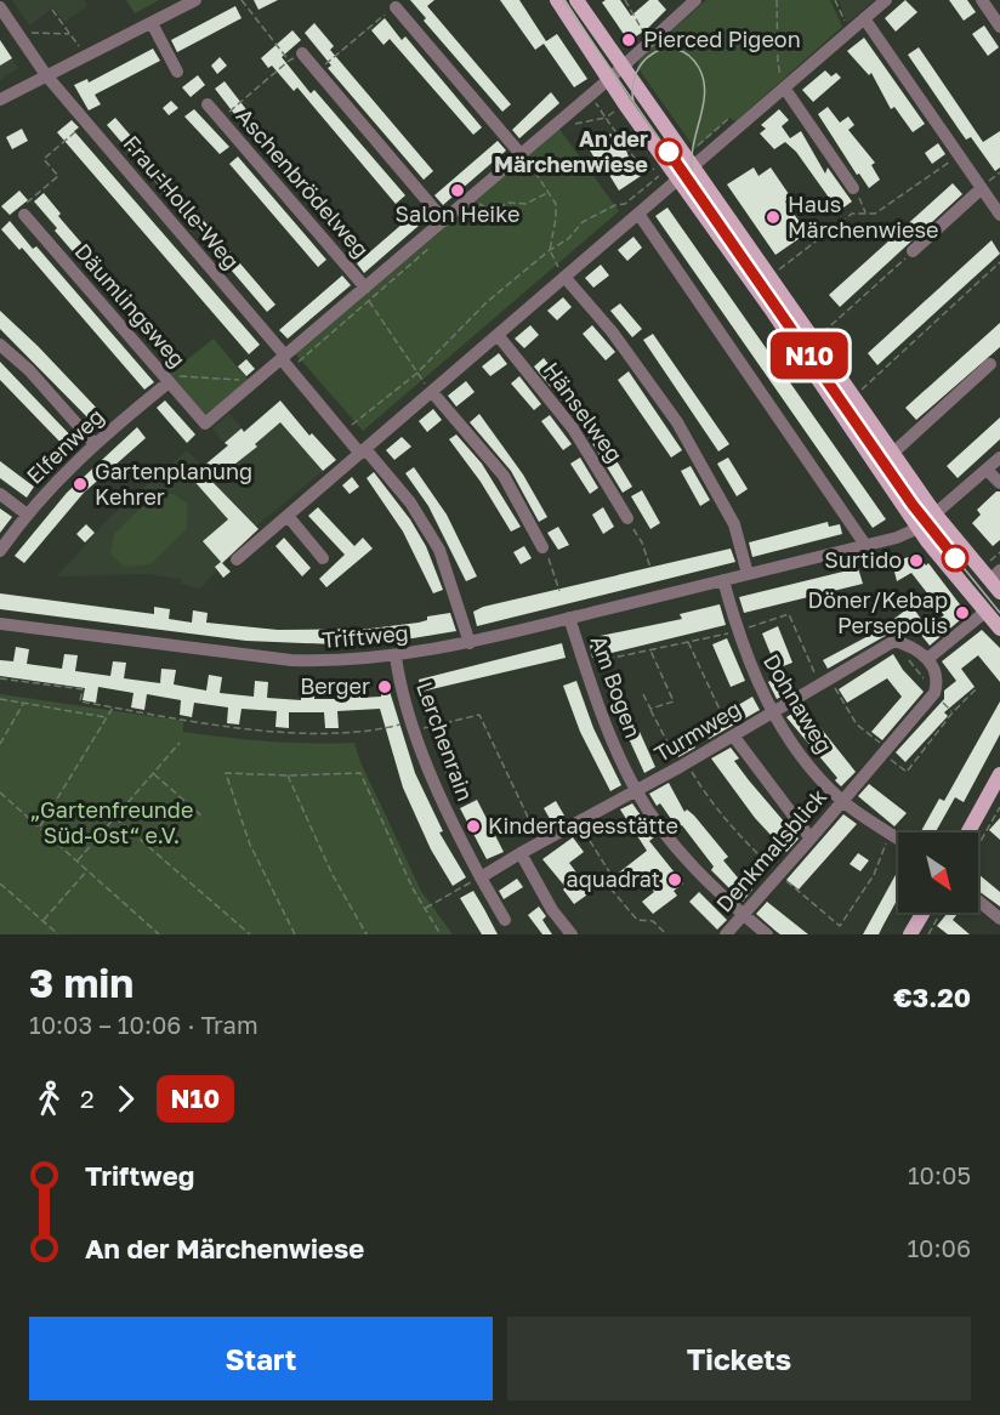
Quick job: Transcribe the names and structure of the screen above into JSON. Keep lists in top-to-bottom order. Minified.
{"streets":{"street":["Aschenbrödelweg","Frau-Holle-Weg","Däumlingsweg","Hänselweg","Elfenweg","Triftweg","Am Bogen","Dohnaweg","Turmweg","Lerchenrain","Denkmalsblick"]},"crossings":[["Däumlingsweg","Elfenweg"],["Triftweg","Am Bogen"],["Triftweg","Dohnaweg"],["Triftweg","Lerchenrain"],["Am Bogen","Turmweg"],["Am Bogen","Denkmalsblick"],["Dohnaweg","Turmweg"],["Dohnaweg","Denkmalsblick"]],"parks":["„Gartenfreunde Süd-Ost“ e.V."],"places":["Pierced Pigeon","An der Märchenwiese","Salon Heike","Haus Märchenwiese","Gartenplanung Kehrer","Surtido","Döner/Kebap Persepolis","Berger","Kindertagesstätte","aquadrat"],"lines":["tram line N10"],"north":"bottom right","page":{"on_map":"N10","heading":["3 min","10:03 – 10:06 · Tram","€3.20"],"legs":["2","N10"],"list":[{"name":"Triftweg","value":"10:05"},{"name":"An der Märchenwiese","value":"10:06"}],"buttons":["Start","Tickets"]}}
